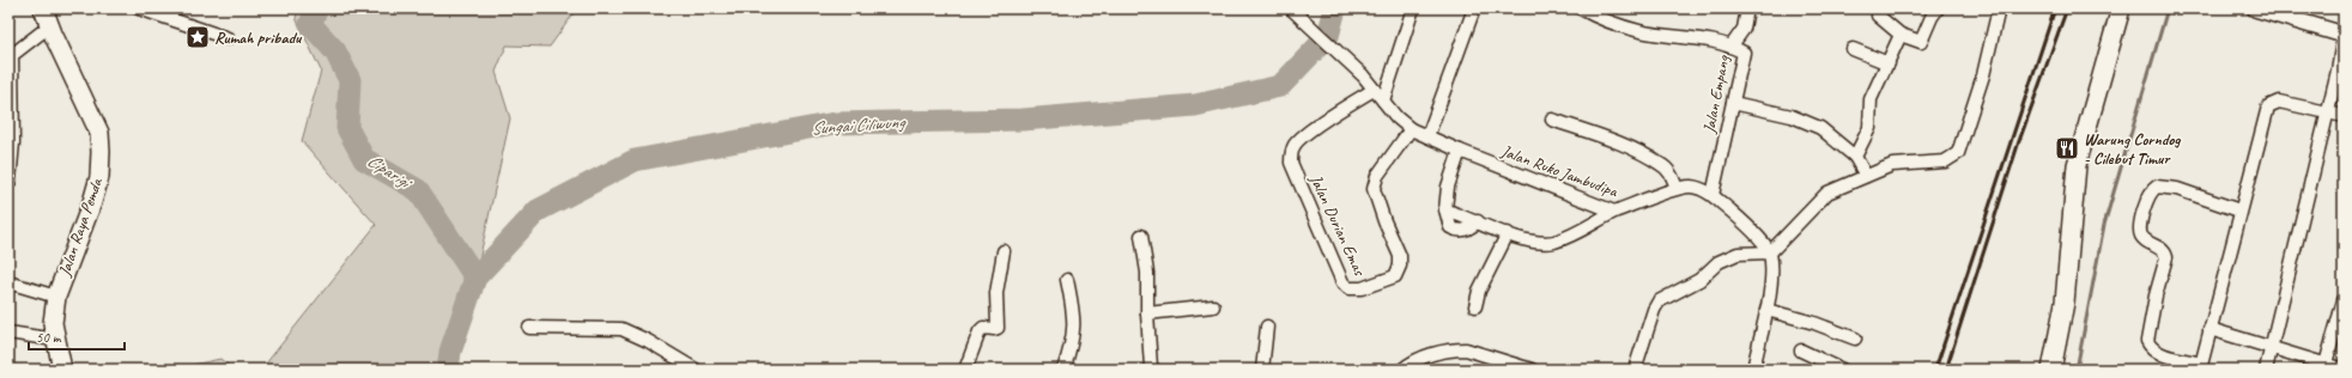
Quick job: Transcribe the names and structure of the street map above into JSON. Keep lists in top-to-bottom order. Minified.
{"streets":{"main road":["Jalan Raya Pemda"],"street":["Jalan Empang","Jalan Ruko Jambudipa","Jalan Durian Emas"]},"crossings":[["Jalan Empang","Jalan Ruko Jambudipa"],["Jalan Ruko Jambudipa","Jalan Durian Emas"]],"water":["Sungai Ciliwung","Ciparigi"],"places":{"place":["Rumah pribadu"],"restaurant":["Warung Corndog - Cilebut Timur"]},"scale_bar":"50 m"}
